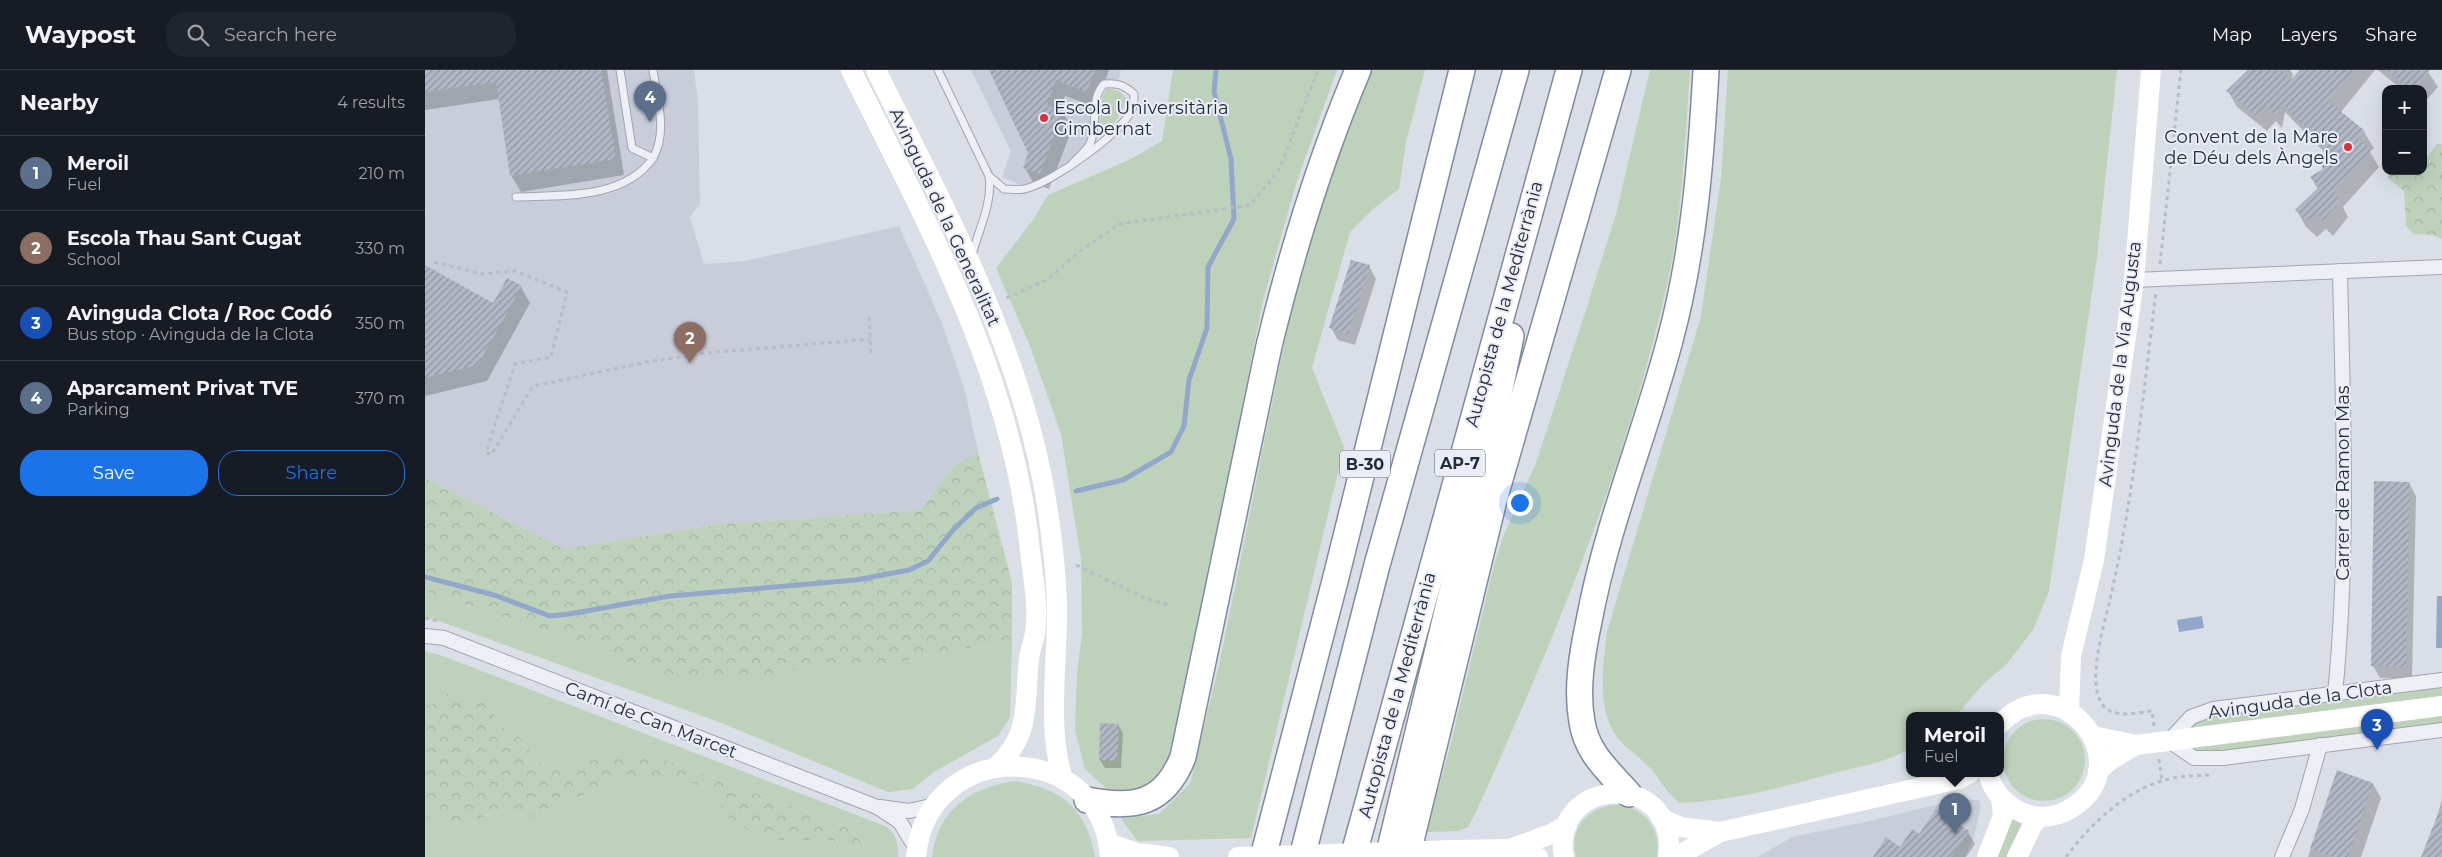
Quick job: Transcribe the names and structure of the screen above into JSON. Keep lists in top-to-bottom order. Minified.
{"streets":{"highway":["Autopista de la Mediterrània","AP-7","B-30"],"street":["Avinguda de la Generalitat","Avinguda de la Via Augusta","Carrer de Ramon Mas","Avinguda de la Clota","Camí de Can Marcet"]},"crossings":[["Carrer de Ramon Mas","Avinguda de la Clota"]],"places":["Escola Universitària Gimbernat","Convent de la Mare de Déu dels Àngels"],"page":{"header":"Waypost","search":"Search here","nav":["Map","Layers","Share"],"heading":["Nearby","4 results"],"pins":["4","2","3","1"],"map_buttons":["+","−"],"list":[{"mark":"1","name":"Meroil","note":"Fuel","value":"210 m"},{"mark":"2","name":"Escola Thau Sant Cugat","note":"School","value":"330 m"},{"mark":"3","name":"Avinguda Clota / Roc Codó","note":"Bus stop · Avinguda de la Clota","value":"350 m"},{"mark":"4","name":"Aparcament Privat TVE","note":"Parking","value":"370 m"}],"buttons":["Save","Share"],"popup":["Meroil","Fuel"]}}
